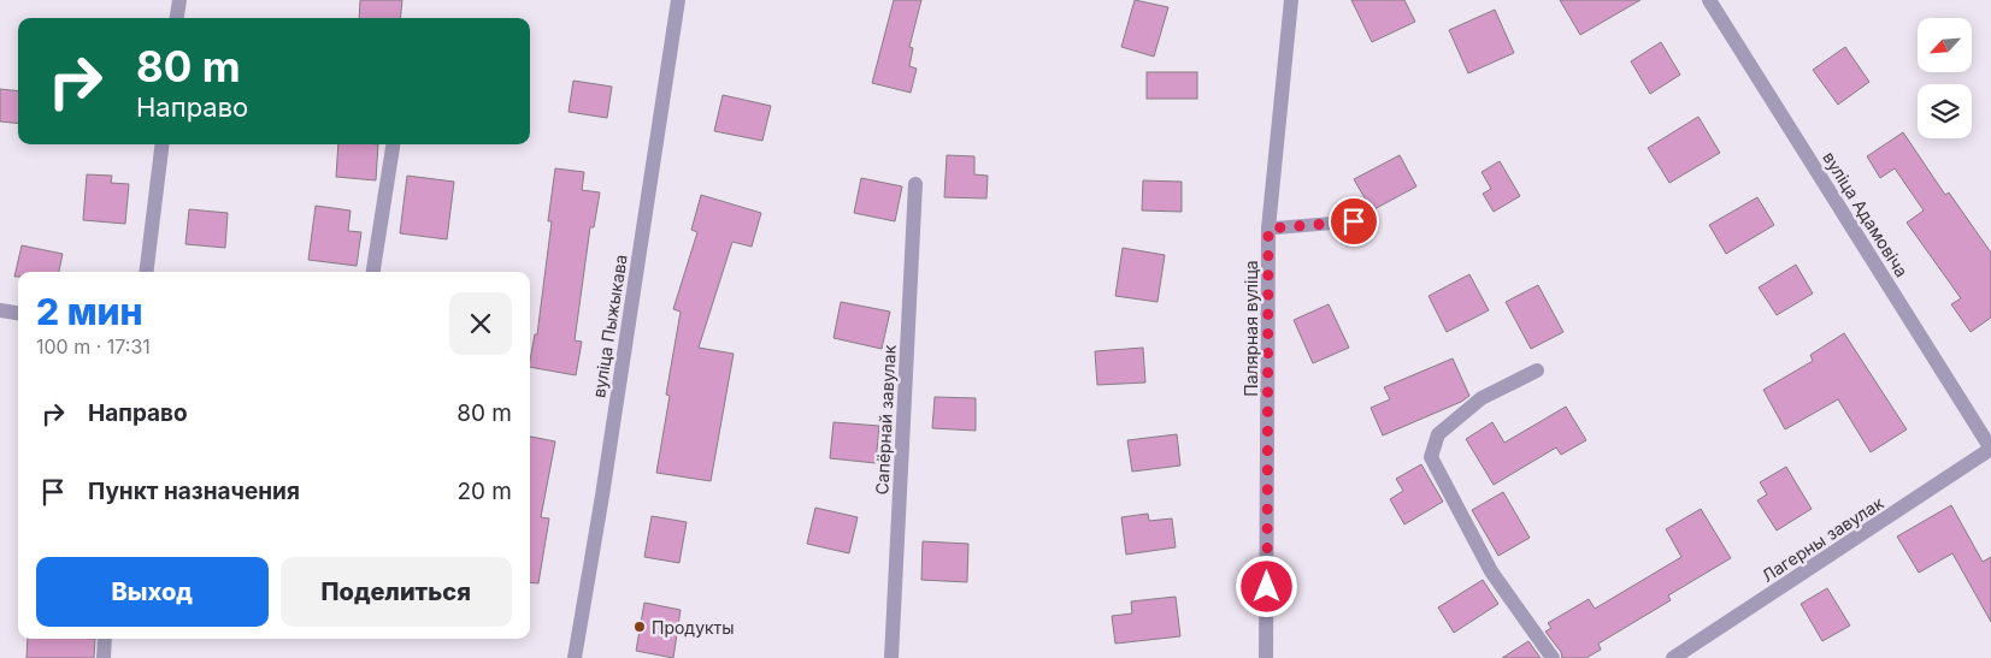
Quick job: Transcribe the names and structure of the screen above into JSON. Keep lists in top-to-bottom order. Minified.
{"streets":{"street":["вуліца Адамовіча","вуліца Пыжыкава","Палярная вуліца","Сапёрнай завулак","Лагерны завулак"]},"crossings":[["вуліца Адамовіча","Лагерны завулак"]],"places":["Продукты"],"north":"bottom left","page":{"turn":["80 m","Направо"],"heading":["2 мин","100 m · 17:31"],"list":[{"name":"Направо","value":"80 m"},{"name":"Пункт назначения","value":"20 m"}],"buttons":["Выход","Поделиться"]}}
